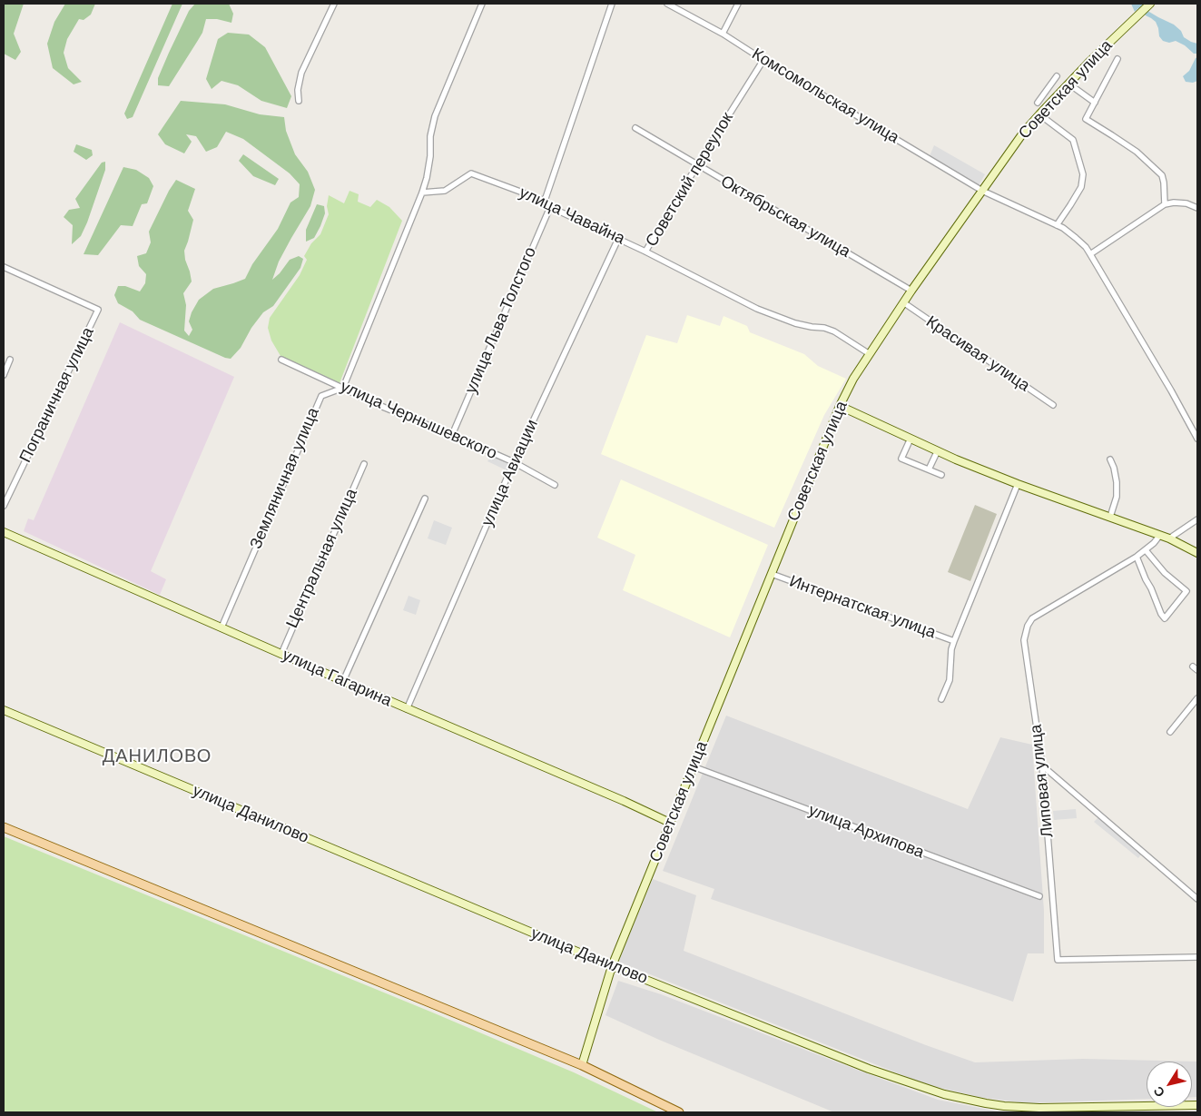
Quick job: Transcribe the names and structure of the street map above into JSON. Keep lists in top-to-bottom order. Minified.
{"streets":{"main road":["Советская улица","улица Гагарина","улица Данилово"],"street":["Комсомольская улица","Советский переулок","улица Чавайна","Октябрьская улица","улица Льва Толстого","Красивая улица","Пограничная улица","улица Чернышевского","улица Авиации","Земляничная улица","Центральная улица","Интернатская улица","Липовая улица","улица Архипова"]},"crossings":[["Советская улица","Комсомольская улица"],["Советская улица","Советский переулок"],["Советская улица","Октябрьская улица"],["Советская улица","Красивая улица"],["Советская улица","Интернатская улица"],["Советская улица","улица Гагарина"],["Советская улица","улица Данилово"],["Советская улица","улица Архипова"],["Комсомольская улица","Советский переулок"],["Советский переулок","улица Чавайна"],["Советский переулок","Октябрьская улица"],["улица Чавайна","улица Льва Толстого"],["улица Чавайна","улица Авиации"],["улица Льва Толстого","улица Чернышевского"],["улица Чернышевского","улица Авиации"],["улица Чернышевского","Земляничная улица"],["улица Авиации","улица Гагарина"],["Земляничная улица","улица Гагарина"],["Центральная улица","улица Гагарина"]],"districts":["ДАНИЛОВО"],"north":"bottom left"}
